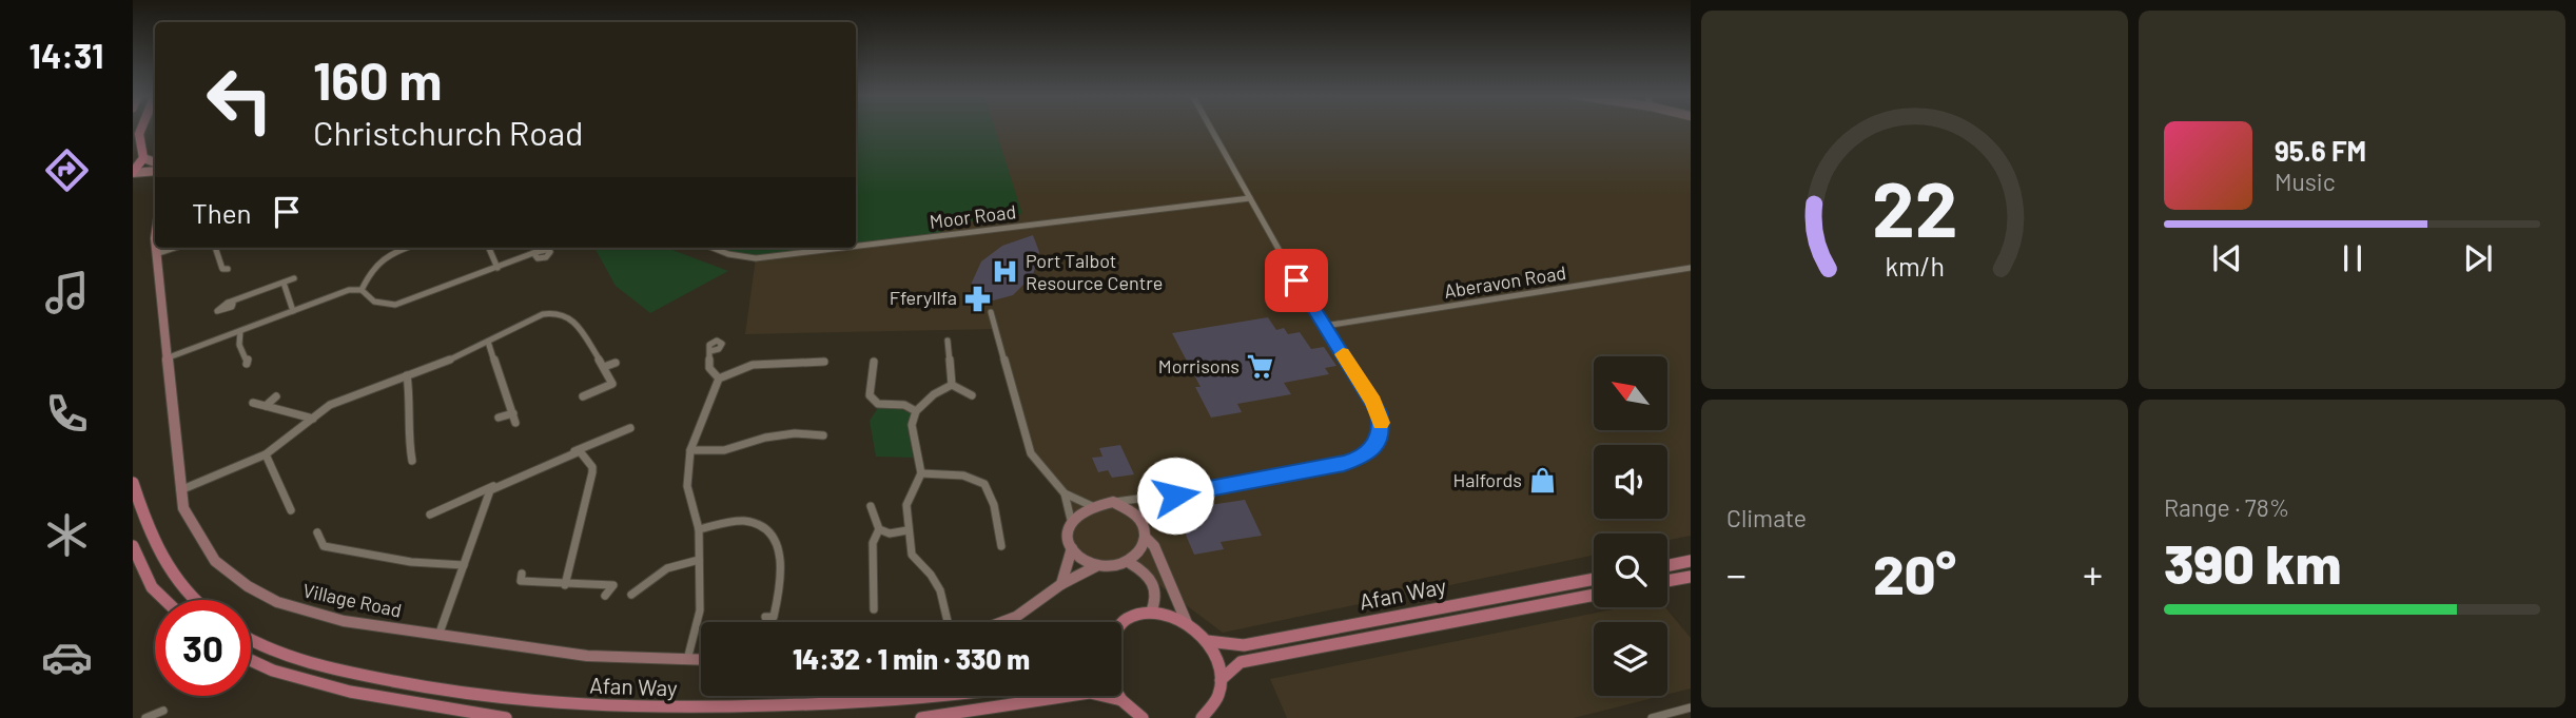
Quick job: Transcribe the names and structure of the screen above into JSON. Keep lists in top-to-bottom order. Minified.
{"streets":{"main road":["Afan Way"],"street":["Moor Road","Aberavon Road","Village Road"]},"places":{"hospital":["Port Talbot Resource Centre"],"pharmacy":["Fferyllfa"],"supermarket":["Morrisons"],"shop":["Halfords"]},"north":"top left","page":{"tabs":"14:31","turn":["160 m","Christchurch Road"],"song":["95.6 FM","Music"],"then":"Then","tile":["Climate",["Range · 78%","390 km"]],"heat":["−","20°","+"],"limit":"30","trip":"14:32 · 1 min · 330 m","gauge":["22","km/h"]}}
